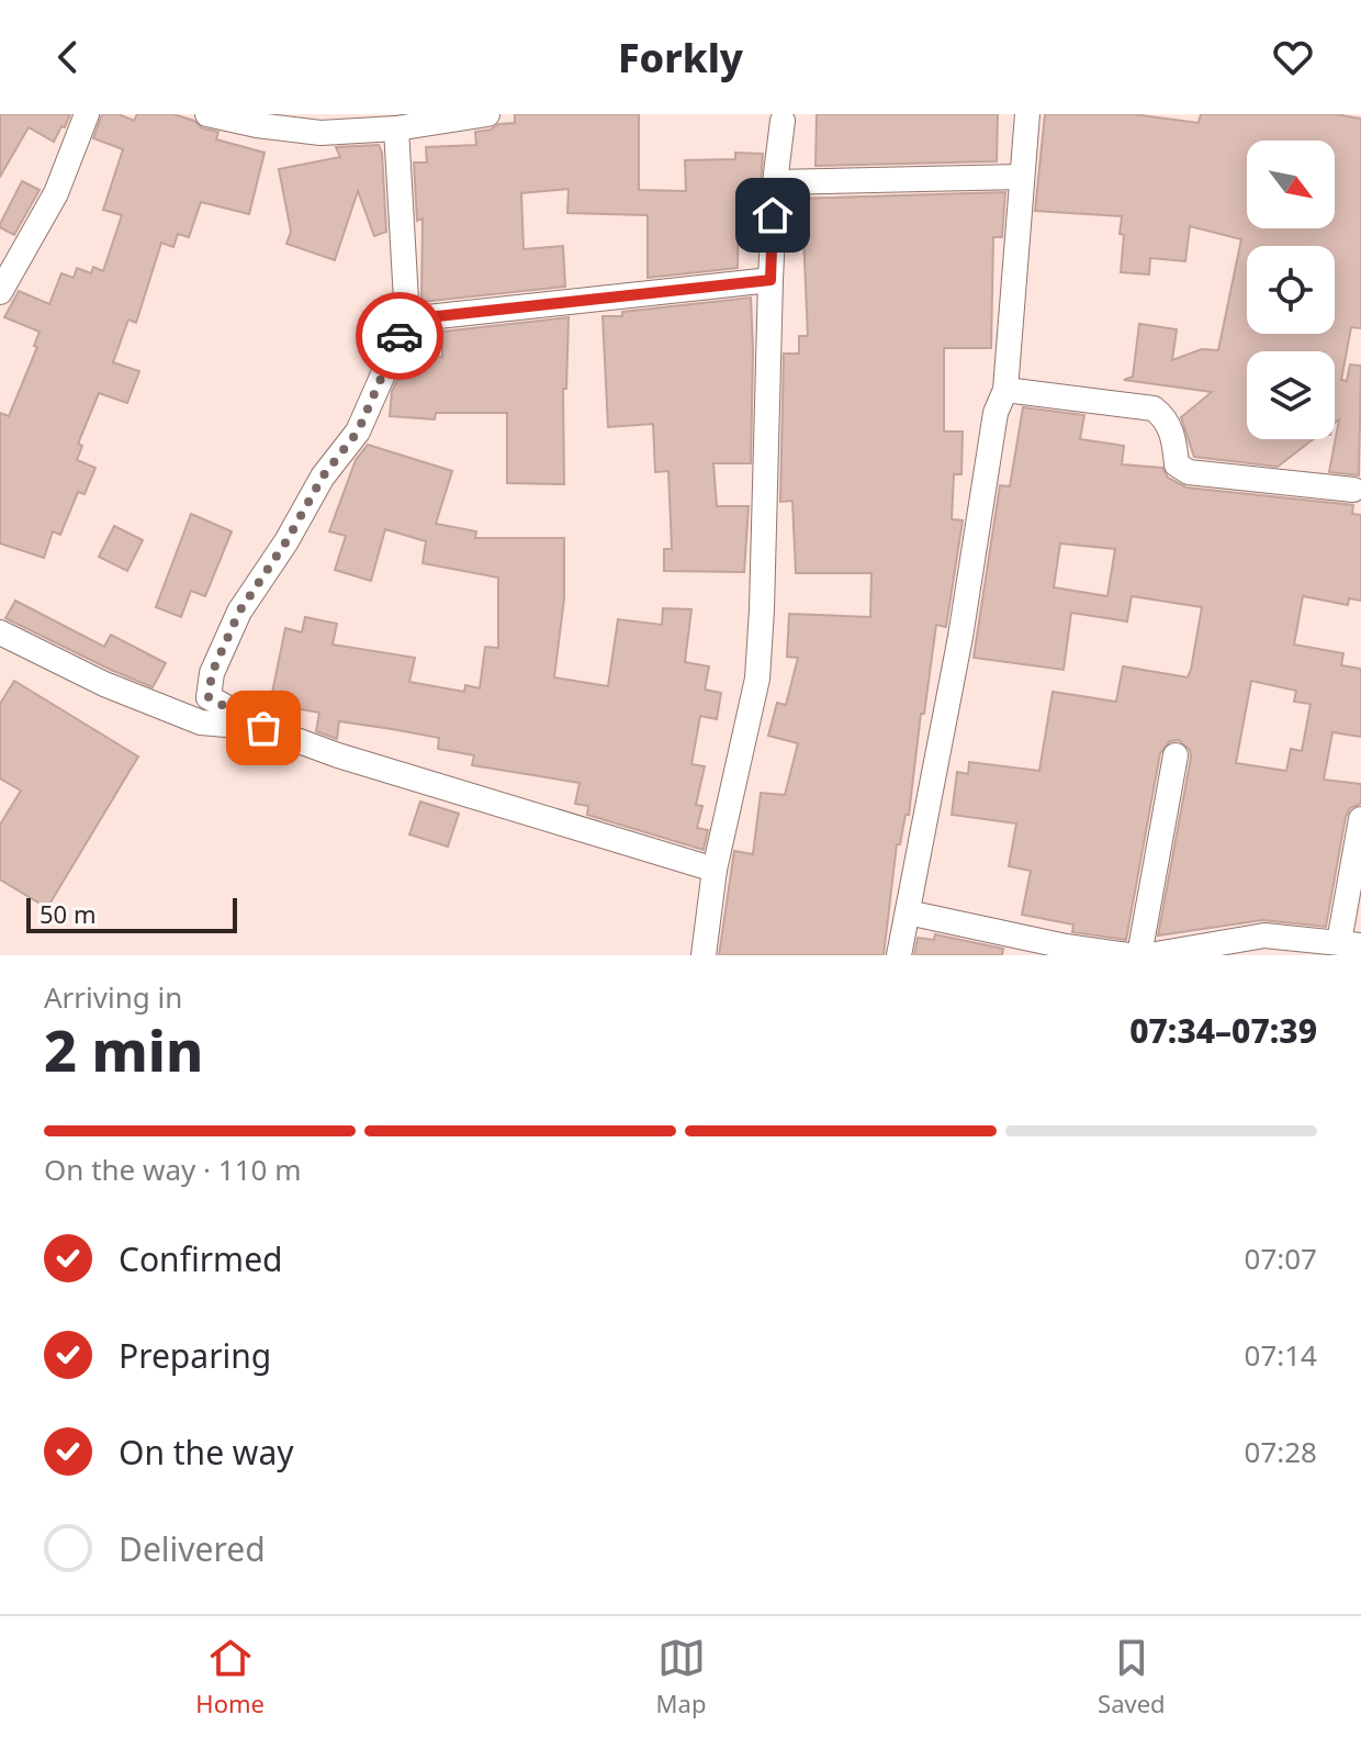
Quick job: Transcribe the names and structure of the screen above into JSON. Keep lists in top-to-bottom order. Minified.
{"scale_bar":"50 m","north":"bottom right","page":{"header":"Forkly","scale":"50 m","heading":["2 min","Arriving in","07:34–07:39"],"bar":"On the way · 110 m","list":[["Confirmed","07:07"],["Preparing","07:14"],["On the way","07:28"],"Delivered"],"tabs":["Home","Map","Saved"]}}
